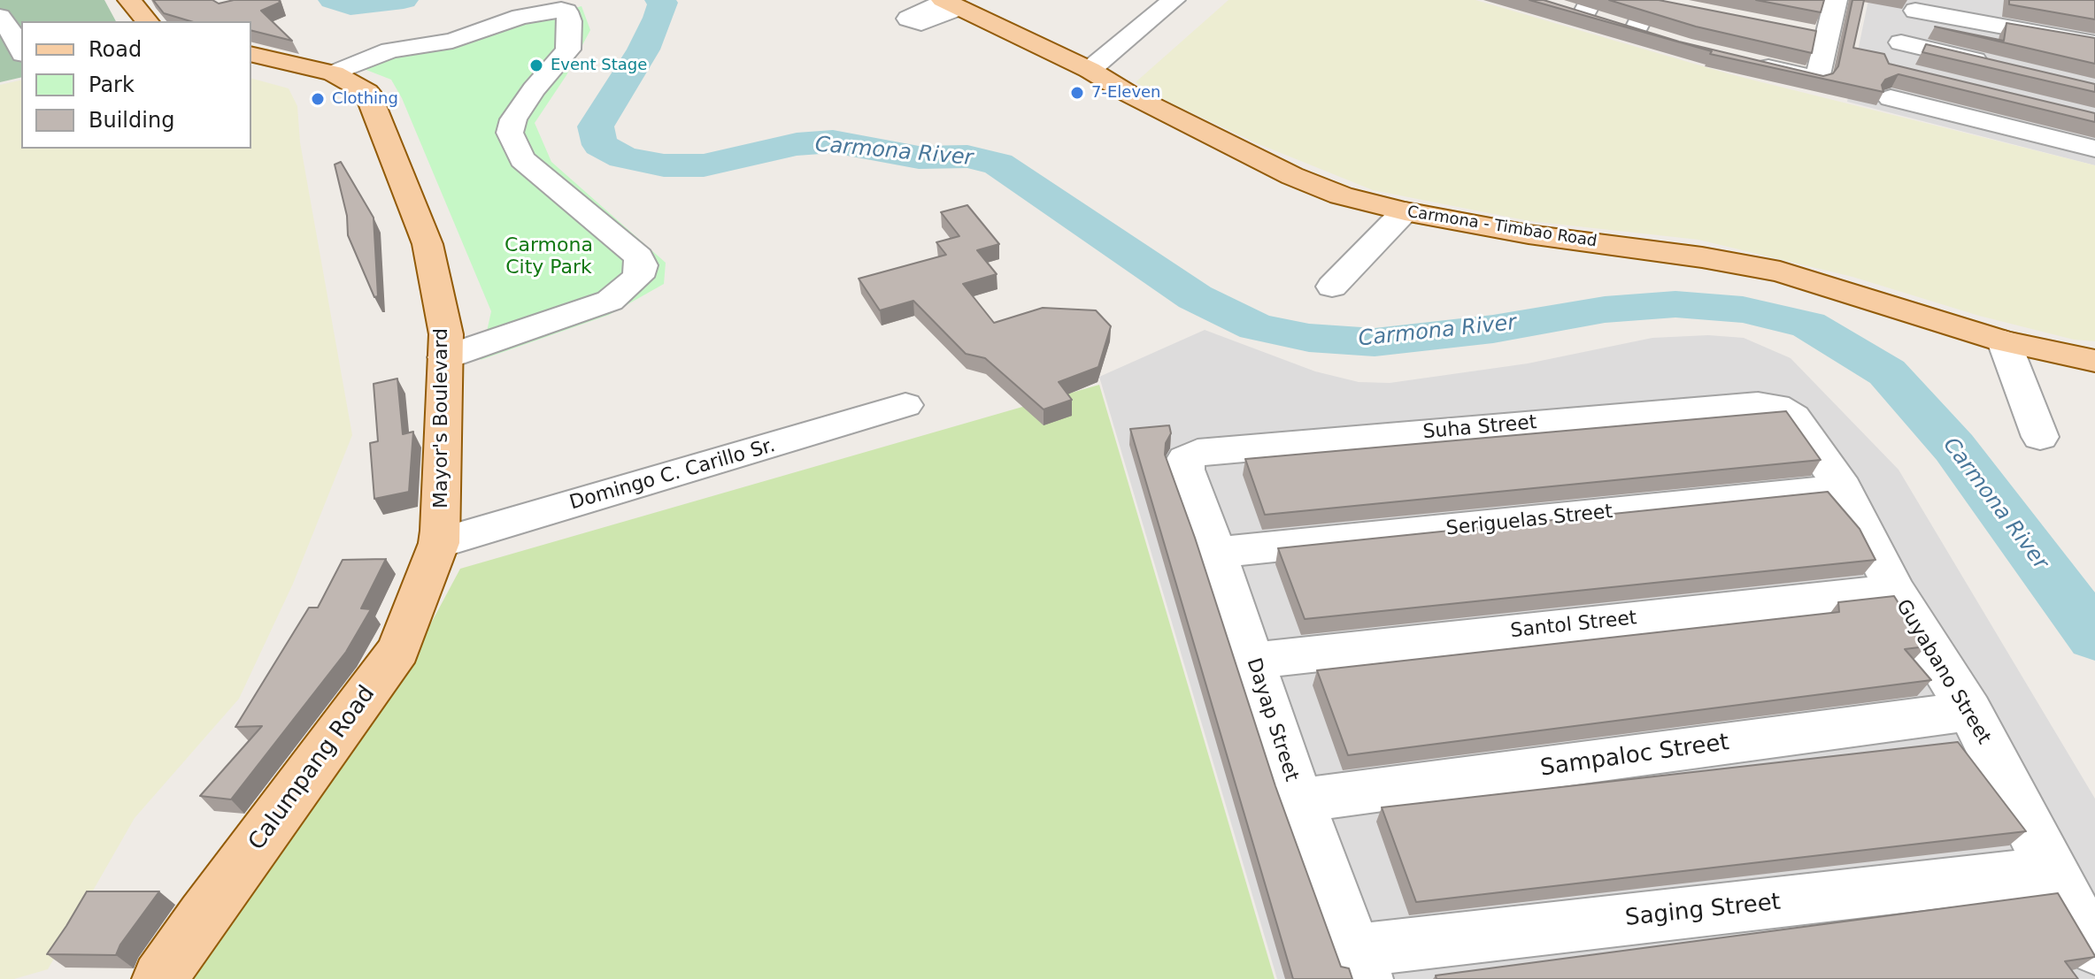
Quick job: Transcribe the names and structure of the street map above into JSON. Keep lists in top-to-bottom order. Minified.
{"streets":{"main road":["Carmona - Timbao Road","Mayor's Boulevard","Calumpang Road"],"street":["Suha Street","Domingo C. Carillo Sr.","Seriguelas Street","Santol Street","Guyabano Street","Dayap Street","Sampaloc Street","Saging Street"]},"crossings":[["Mayor's Boulevard","Domingo C. Carillo Sr."],["Mayor's Boulevard","Calumpang Road"],["Suha Street","Guyabano Street"],["Suha Street","Dayap Street"],["Domingo C. Carillo Sr.","Calumpang Road"],["Seriguelas Street","Guyabano Street"],["Seriguelas Street","Dayap Street"],["Santol Street","Guyabano Street"],["Santol Street","Dayap Street"],["Guyabano Street","Sampaloc Street"],["Guyabano Street","Saging Street"],["Dayap Street","Sampaloc Street"],["Dayap Street","Saging Street"]],"water":["Carmona River"],"parks":["Carmona City Park"],"places":["Event Stage","7-Eleven","Clothing"],"legend":["Road","Park","Building"]}
